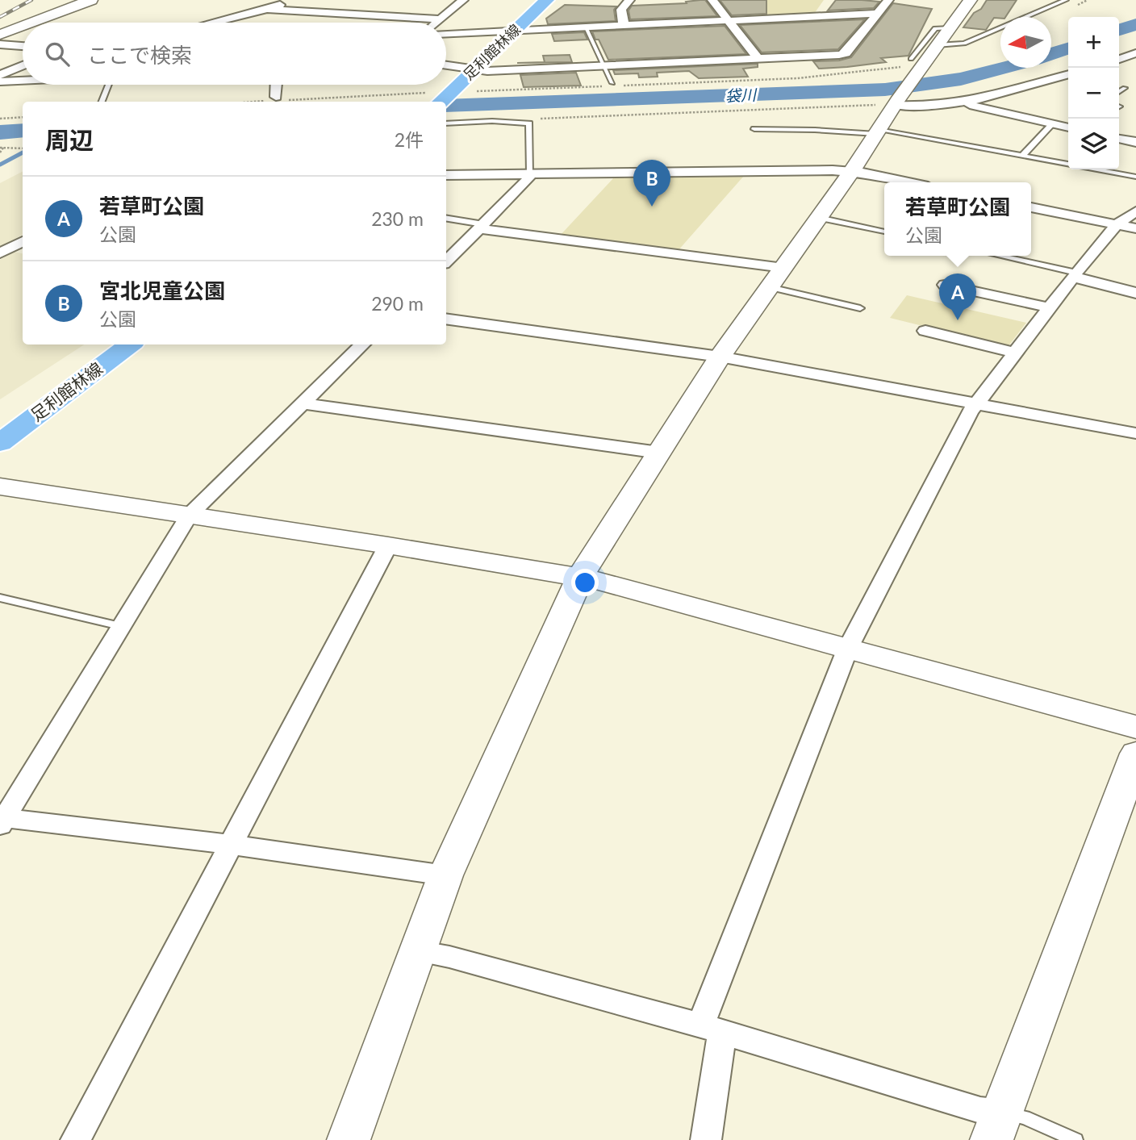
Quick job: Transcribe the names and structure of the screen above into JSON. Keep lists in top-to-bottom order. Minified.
{"streets":{"main road":["足利館林線"]},"water":["袋川"],"north":"left","page":{"map_buttons":["+","−"],"search":"ここで検索","heading":["周辺","2件"],"pins":["B","A"],"list":[{"mark":"A","name":"若草町公園","note":"公園","value":"230 m"},{"mark":"B","name":"宮北児童公園","note":"公園","value":"290 m"}],"popup":["若草町公園","公園"]}}
